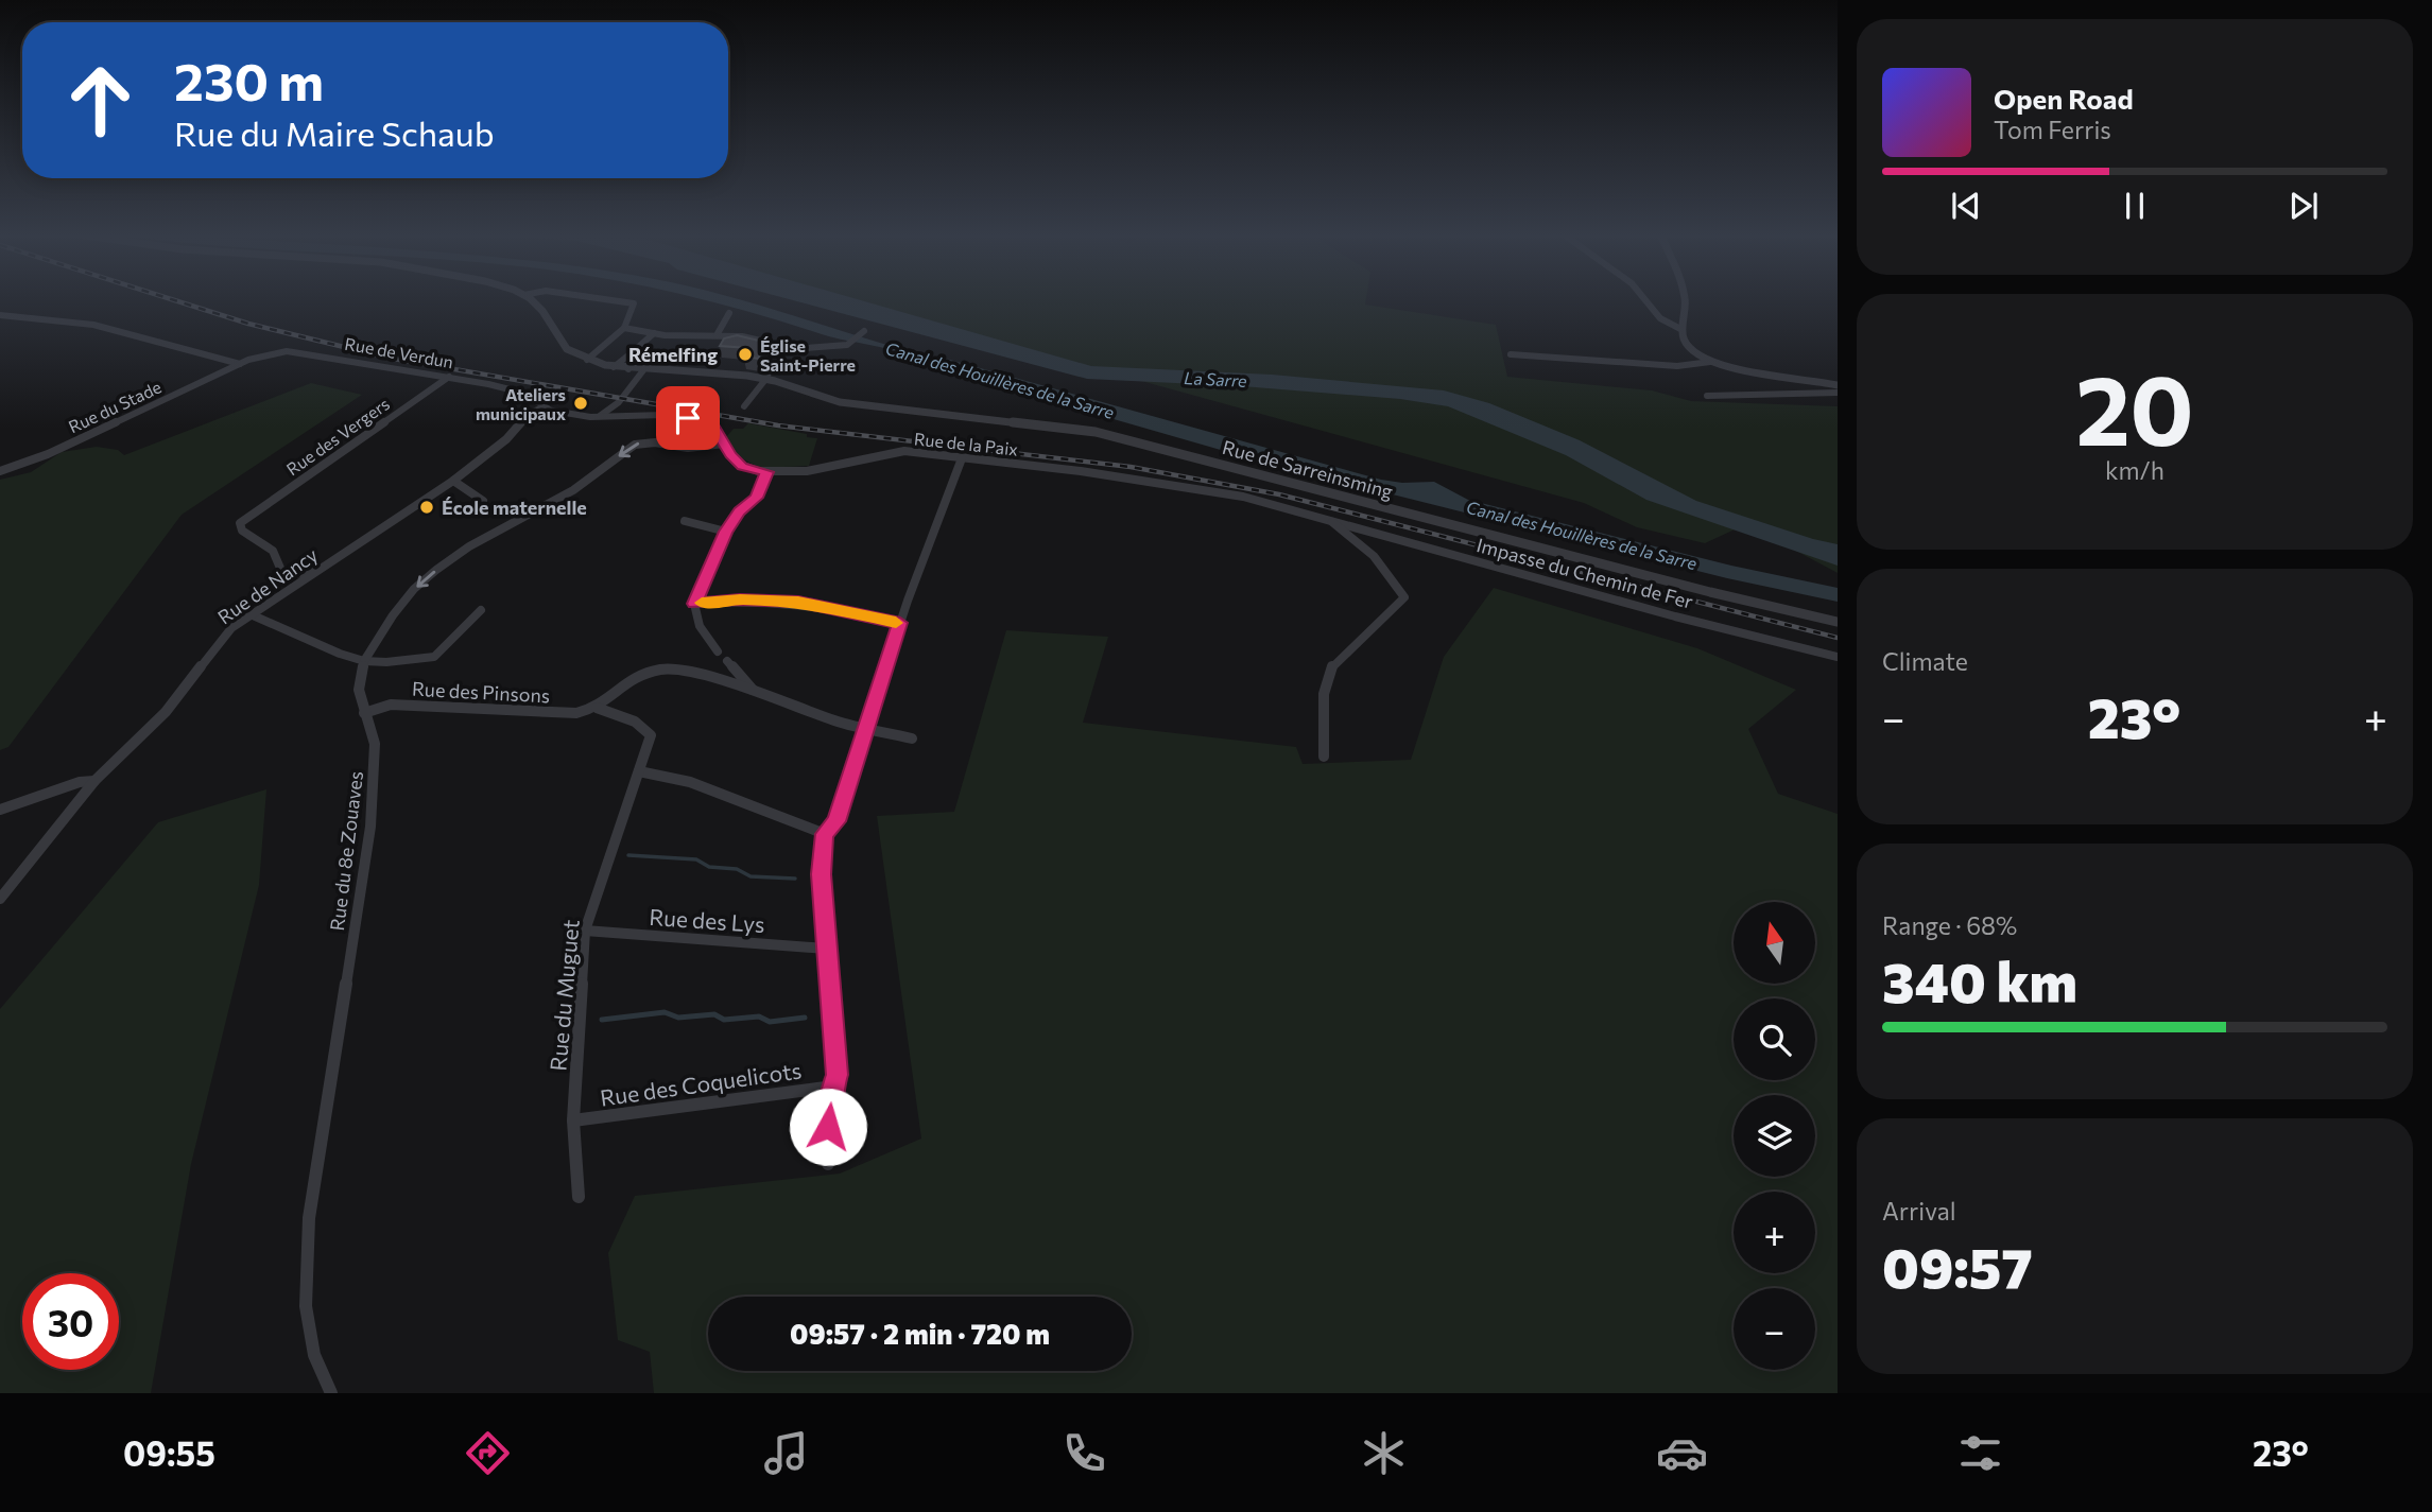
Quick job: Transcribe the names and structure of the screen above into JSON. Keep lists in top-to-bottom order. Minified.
{"streets":{"street":["Rue de Verdun","Rue du Stade","Rue des Vergers","Rue de la Paix","Rue de Sarreinsming","Impasse du Chemin de Fer","Rue de Nancy","Rue des Pinsons","Rue du 8e Zouaves","Rue des Lys","Rue du Muguet","Rue des Coquelicots"]},"crossings":[["Rue de Verdun","Rue du Stade"],["Rue de Verdun","Rue des Vergers"],["Rue de Verdun","Rue de la Paix"],["Rue des Vergers","Rue de Nancy"],["Rue de la Paix","Impasse du Chemin de Fer"],["Rue de la Paix","Rue de Nancy"],["Rue de la Paix","Rue du 8e Zouaves"],["Rue des Pinsons","Rue du 8e Zouaves"],["Rue des Pinsons","Rue du Muguet"],["Rue des Lys","Rue du Muguet"],["Rue du Muguet","Rue des Coquelicots"]],"districts":["Rémelfing"],"water":["La Sarre","Canal des Houillères de la Sarre"],"places":["Église Saint-Pierre","Ateliers municipaux","École maternelle"],"north":"top","page":{"turn":["230 m","Rue du Maire Schaub"],"song":["Open Road","Tom Ferris"],"tile":[["20","km/h"],"Climate",["Range · 68%","340 km"],["Arrival","09:57"]],"heat":["−","23°","+"],"map_buttons":["+","−"],"limit":"30","trip":"09:57 · 2 min · 720 m","tabs":["09:55","23°"]}}
